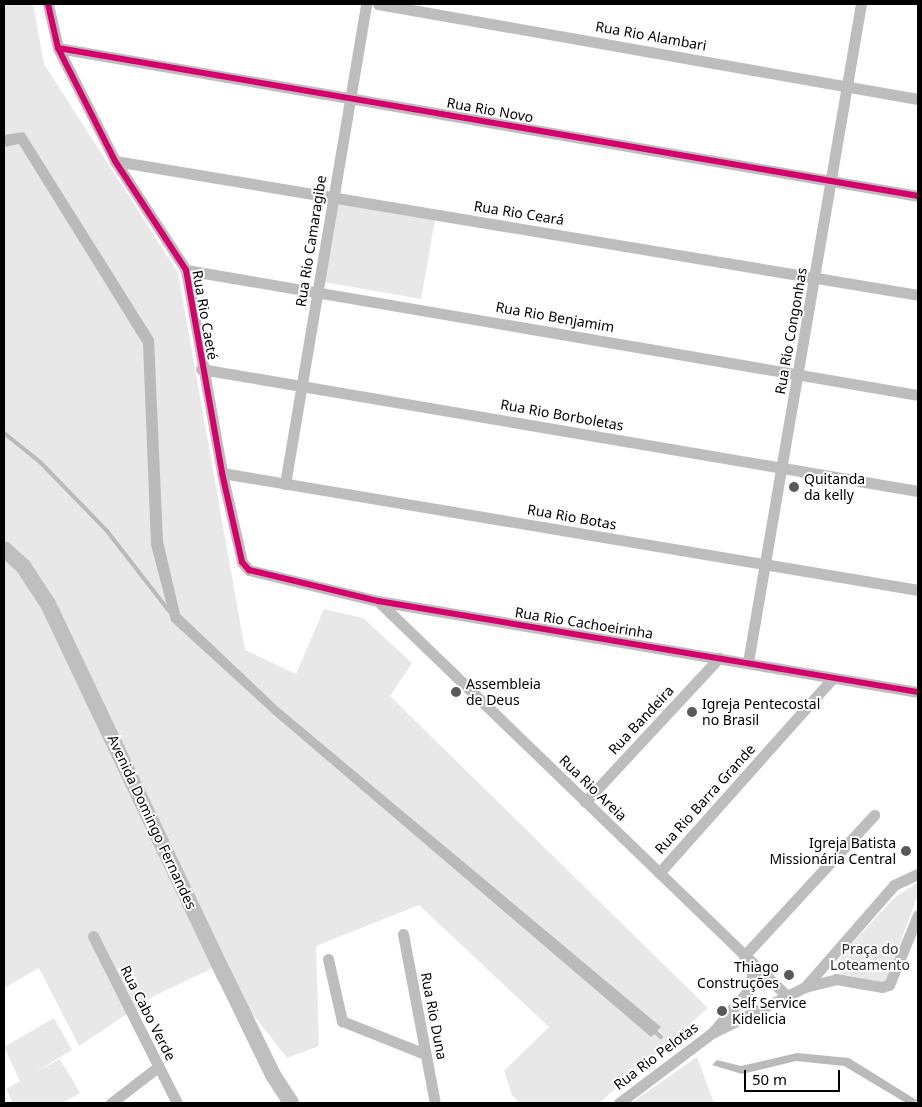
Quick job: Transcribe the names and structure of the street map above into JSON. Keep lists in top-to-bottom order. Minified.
{"streets":{"main road":["Avenida Domingo Fernandes"],"street":["Rua Rio Alambari","Rua Rio Novo","Rua Rio Ceará","Rua Rio Camaragibe","Rua Rio Caeté","Rua Rio Benjamim","Rua Rio Congonhas","Rua Rio Borboletas","Rua Rio Botas","Rua Rio Cachoeirinha","Rua Bandeira","Rua Rio Areia","Rua Rio Barra Grande","Rua Cabo Verde","Rua Rio Duna","Rua Rio Pelotas"]},"crossings":[["Rua Rio Alambari","Rua Rio Congonhas"],["Rua Rio Novo","Rua Rio Camaragibe"],["Rua Rio Novo","Rua Rio Caeté"],["Rua Rio Novo","Rua Rio Congonhas"],["Rua Rio Ceará","Rua Rio Camaragibe"],["Rua Rio Ceará","Rua Rio Caeté"],["Rua Rio Ceará","Rua Rio Congonhas"],["Rua Rio Camaragibe","Rua Rio Benjamim"],["Rua Rio Camaragibe","Rua Rio Borboletas"],["Rua Rio Camaragibe","Rua Rio Botas"],["Rua Rio Caeté","Rua Rio Benjamim"],["Rua Rio Caeté","Rua Rio Borboletas"],["Rua Rio Caeté","Rua Rio Botas"],["Rua Rio Caeté","Rua Rio Cachoeirinha"],["Rua Rio Benjamim","Rua Rio Congonhas"],["Rua Rio Congonhas","Rua Rio Borboletas"],["Rua Rio Congonhas","Rua Rio Botas"],["Rua Rio Congonhas","Rua Rio Cachoeirinha"],["Rua Rio Cachoeirinha","Rua Bandeira"],["Rua Rio Cachoeirinha","Rua Rio Areia"],["Rua Rio Cachoeirinha","Rua Rio Barra Grande"],["Rua Bandeira","Rua Rio Areia"],["Rua Rio Areia","Rua Rio Barra Grande"],["Rua Rio Areia","Rua Rio Pelotas"]],"parks":["Praça do Loteamento"],"places":["Quitanda da kelly","Assembleia de Deus","Igreja Pentecostal no Brasil","Igreja Batista Missionária Central","Thiago Construções","Self Service Kidelicia"],"scale_bar":"50 m"}
